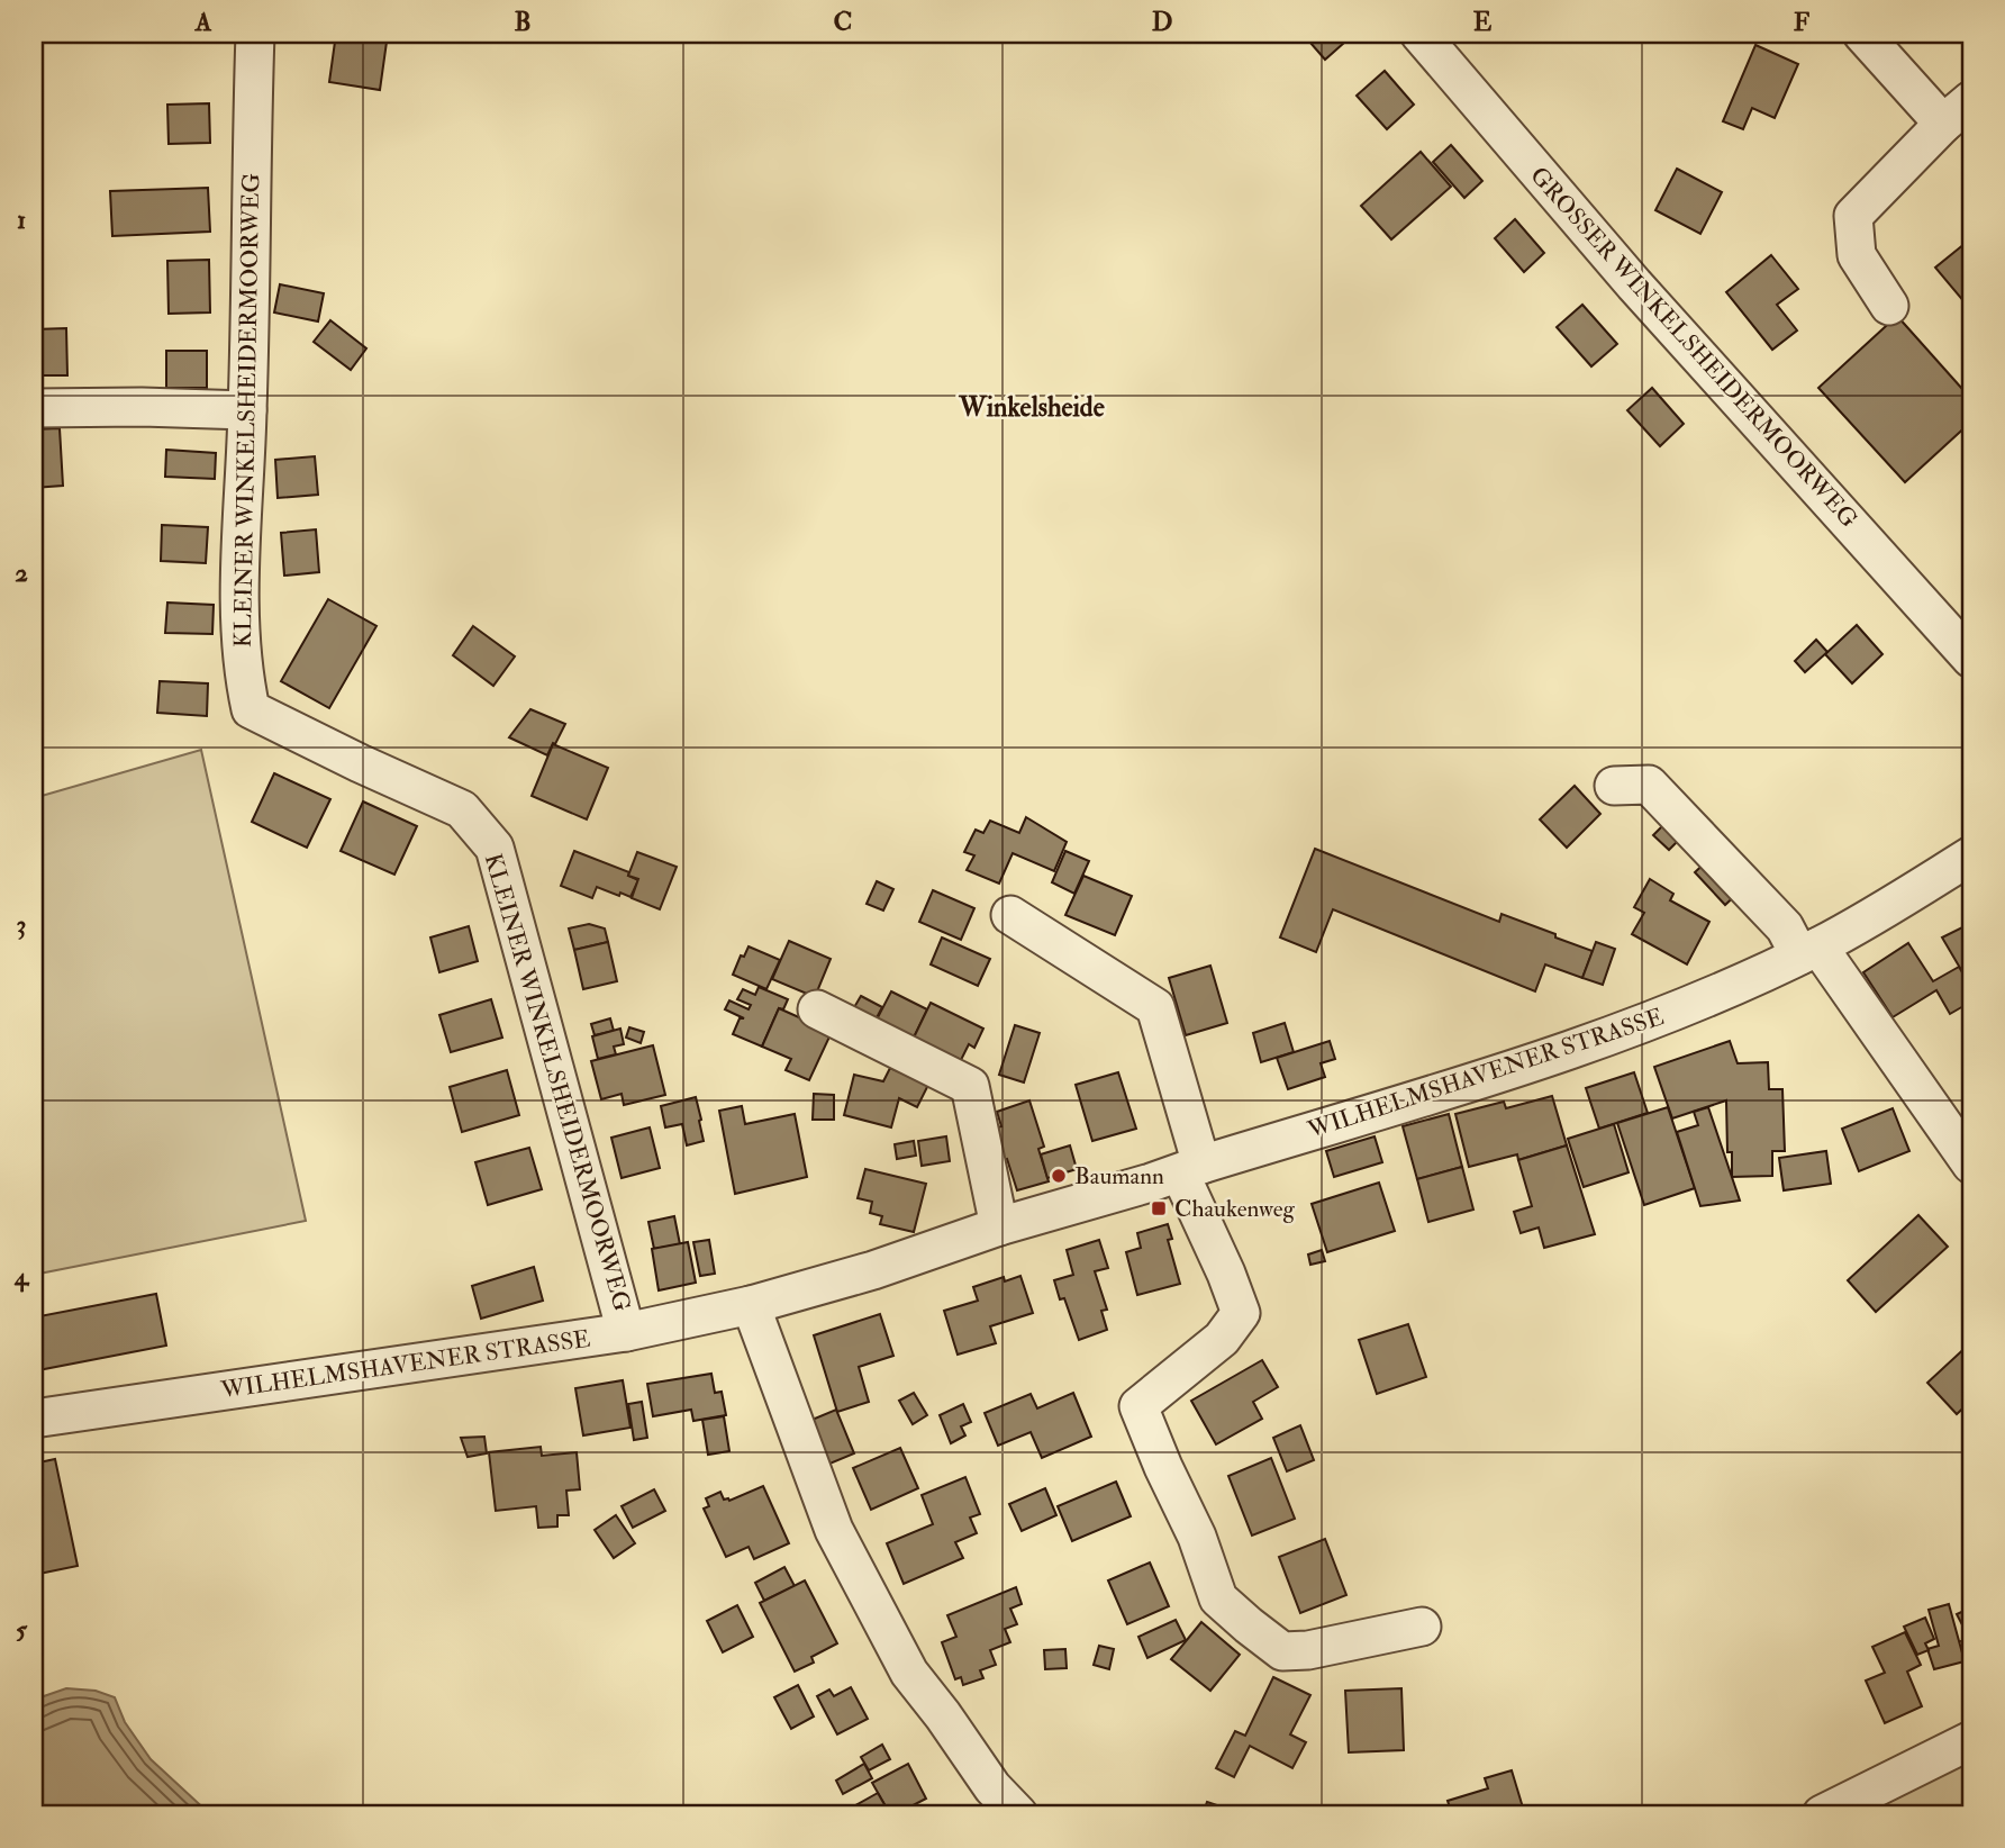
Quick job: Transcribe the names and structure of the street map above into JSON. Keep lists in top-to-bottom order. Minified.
{"streets":{"street":["GROSSER WINKELSHEIDERMOORWEG","KLEINER WINKELSHEIDERMOORWEG","WILHELMSHAVENER STRASSE"]},"crossings":[["KLEINER WINKELSHEIDERMOORWEG","WILHELMSHAVENER STRASSE"]],"districts":["Winkelsheide"],"places":{"other":["Baumann"],"transit":["Chaukenweg"]},"grid":{"columns":["A","B","C","D","E","F"],"rows":["1","2","3","4","5"]}}
